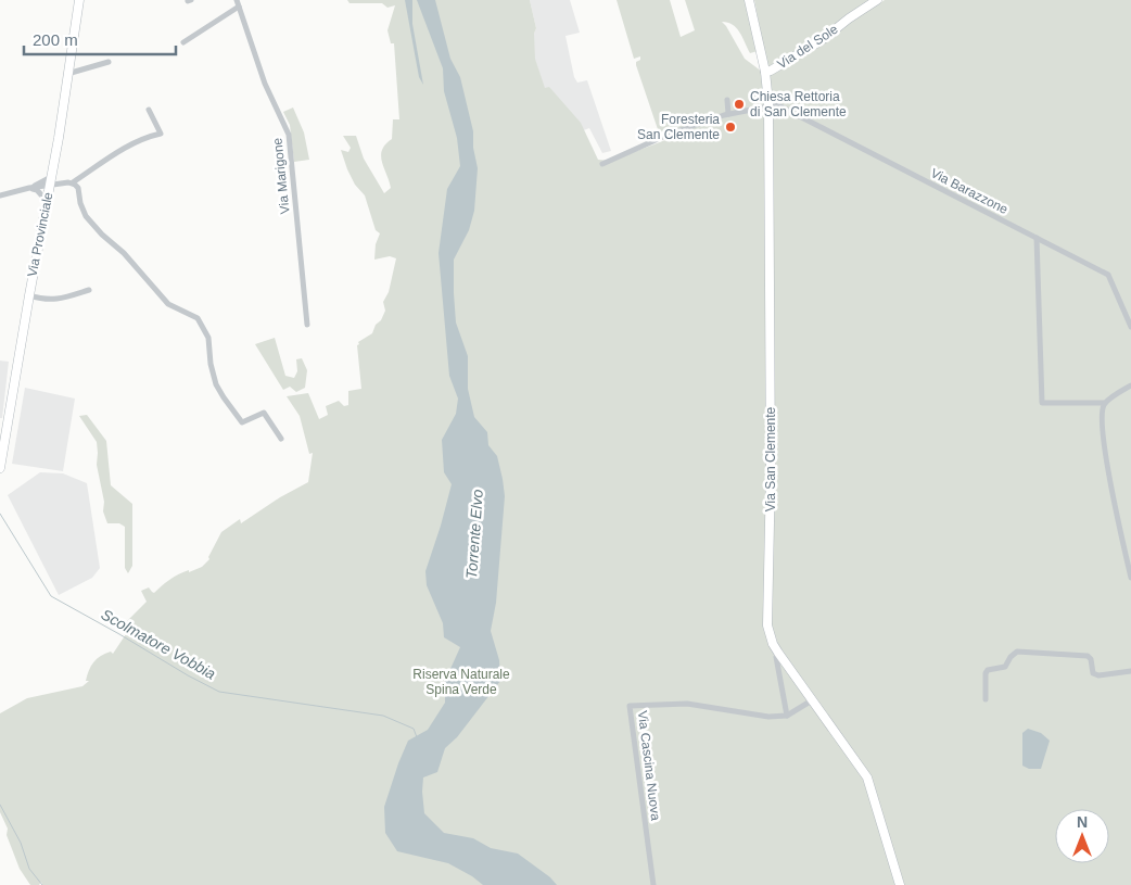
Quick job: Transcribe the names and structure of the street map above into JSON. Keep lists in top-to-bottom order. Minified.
{"streets":{"street":["Via del Sole","Via Marigone","Via Barazzone","Via Provinciale","Via San Clemente","Via Cascina Nuova"]},"crossings":[["Via del Sole","Via San Clemente"],["Via Barazzone","Via San Clemente"]],"water":["Torrente Elvo","Scolmatore Vobbia"],"parks":["Riserva Naturale Spina Verde"],"places":["Chiesa Rettoria di San Clemente","Foresteria San Clemente"],"scale_bar":"200 m","north":"top"}
